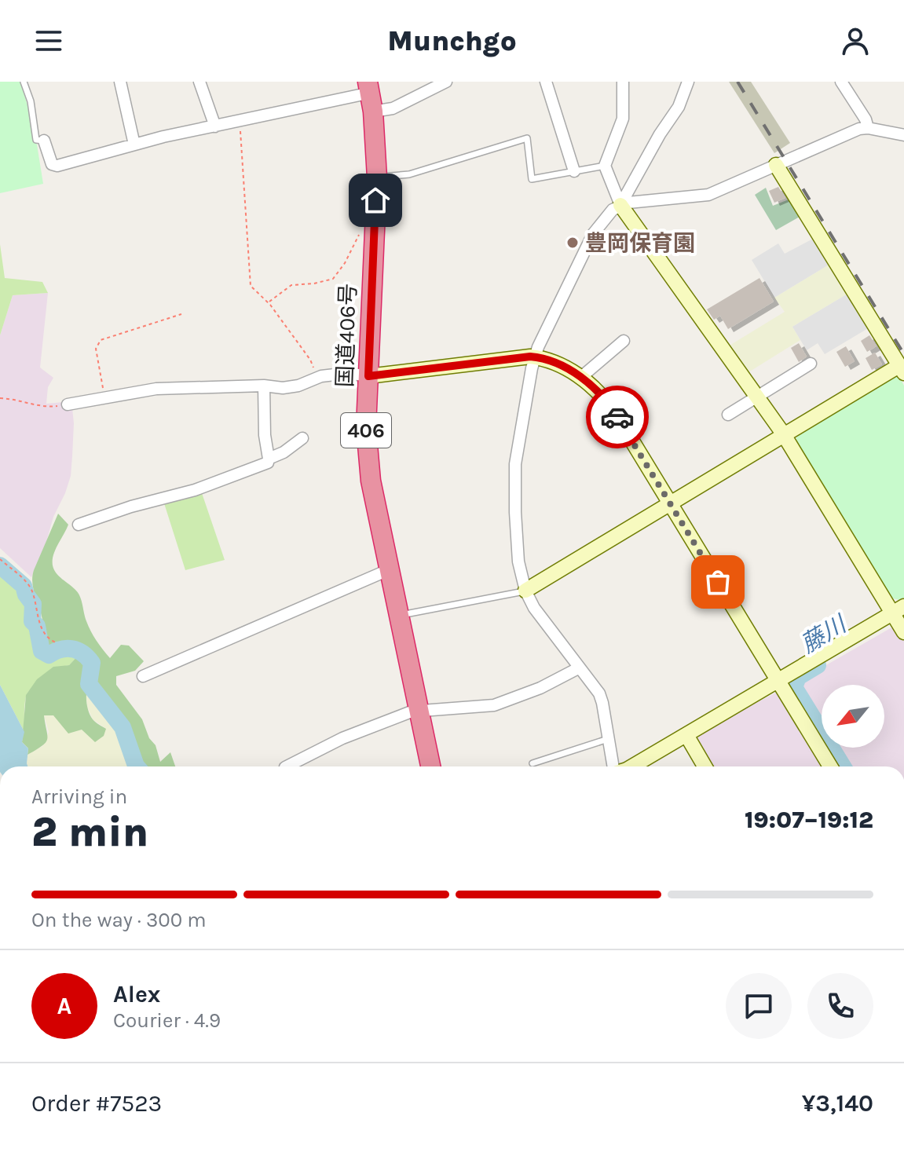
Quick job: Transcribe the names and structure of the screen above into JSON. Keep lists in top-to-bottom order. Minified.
{"streets":{"highway":["国道406号","406"]},"water":["藤川"],"places":["豊岡保育園"],"north":"bottom left","page":{"header":"Munchgo","heading":["2 min","Arriving in","19:07–19:12"],"panel":["Alex","Courier · 4.9","Order #7523","¥3,140"],"bar":"On the way · 300 m","round":"A"}}
